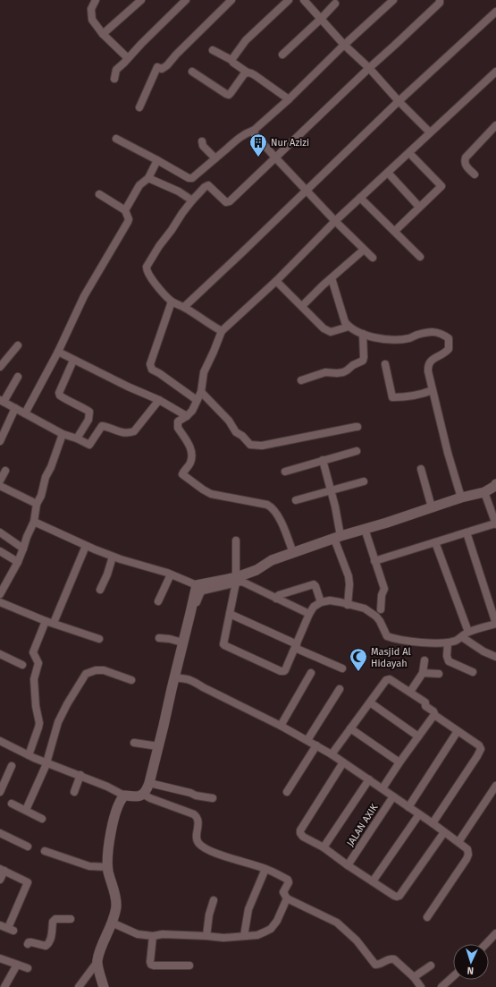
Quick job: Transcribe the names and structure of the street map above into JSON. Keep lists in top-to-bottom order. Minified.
{"streets":{"street":["JALAN AXIK"]},"places":{"building":["Nur Azizi"],"mosque":["Masjid Al Hidayah"]},"north":"bottom"}
